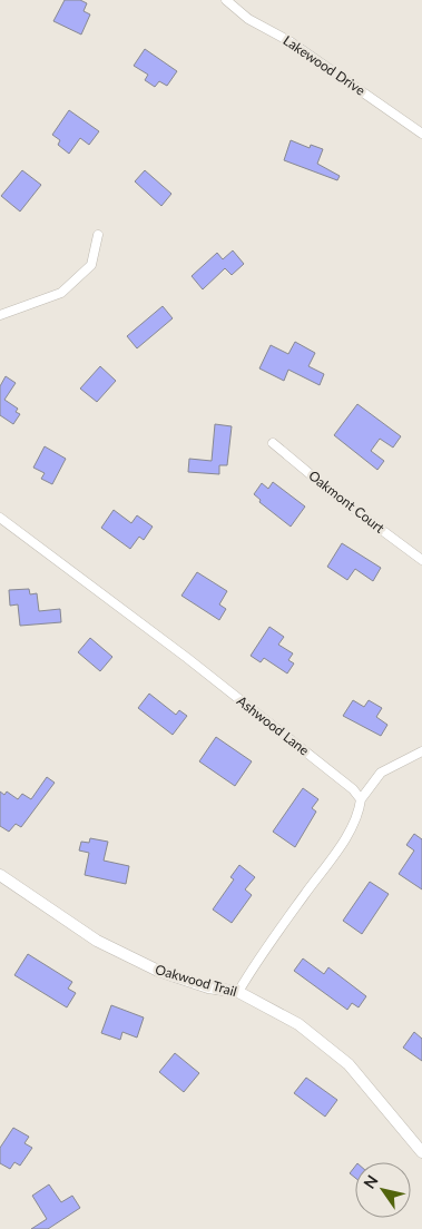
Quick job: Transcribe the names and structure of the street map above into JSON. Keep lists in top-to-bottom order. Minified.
{"streets":{"street":["Lakewood Drive","Oakmont Court","Ashwood Lane","Oakwood Trail"]},"north":"top left"}
